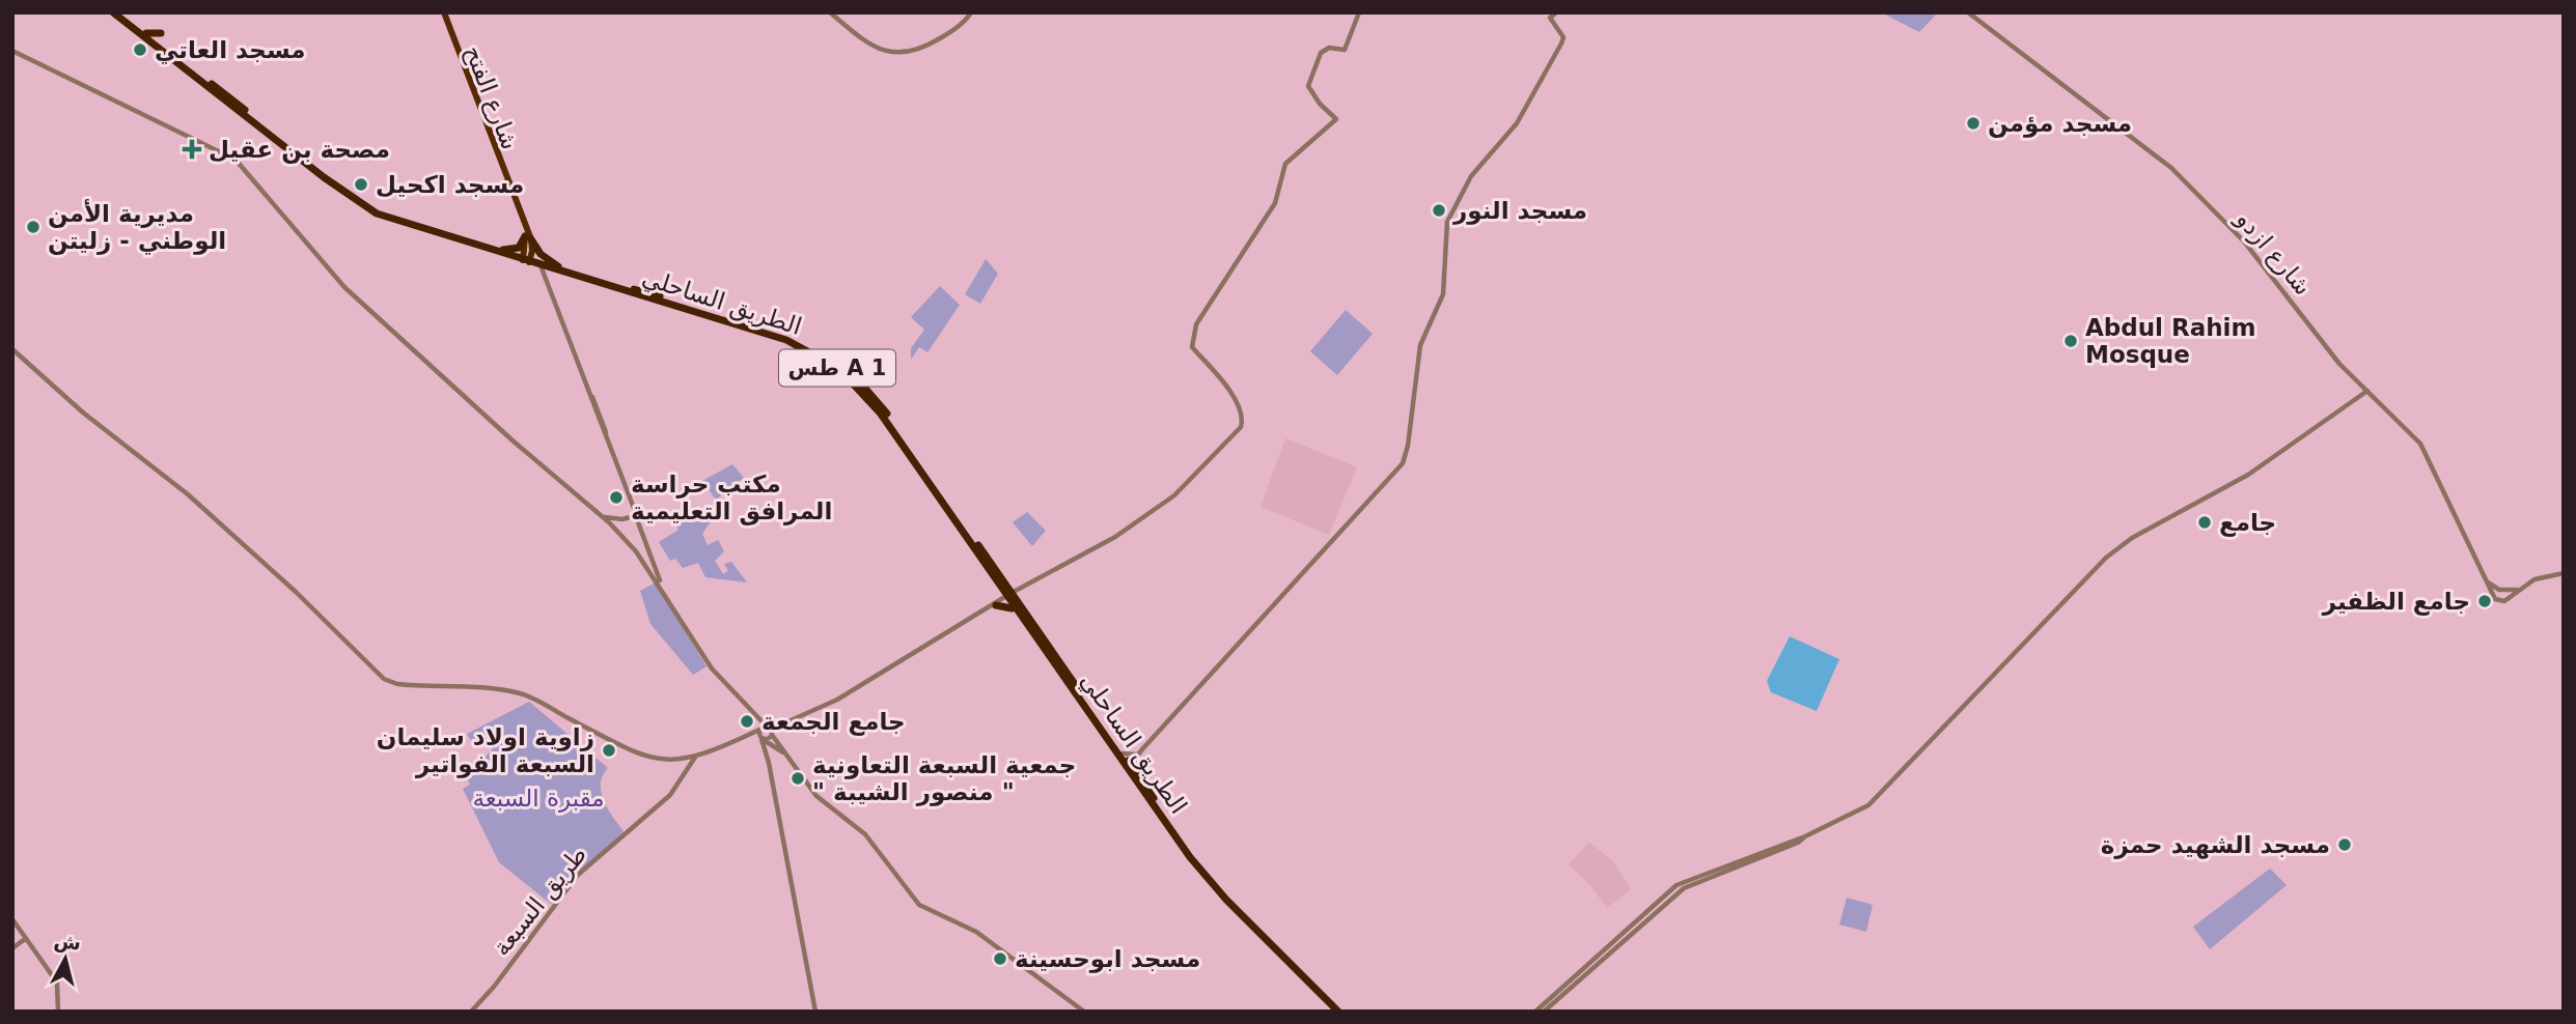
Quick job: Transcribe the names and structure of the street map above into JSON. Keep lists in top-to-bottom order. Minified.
{"streets":{"highway":["الطريق الساحلي","طس A 1"],"street":["شارع ازدو","طريق السبعة"]},"parks":["مقبرة السبعة"],"places":{"other":["مسجد العاتي","مسجد مؤمن","مسجد اكحيل","مسجد النور","مديرية الأمن الوطني - زليتن","Abdul Rahim Mosque","مكتب حراسة المرافق التعليمية","جامع","جامع الظفير","جامع الجمعة","زاوية اولاد سليمان السبعة الفواتير","جمعية السبعة التعاونية \" منصور الشيبة \"","مسجد الشهيد حمزة","مسجد ابوحسينة"],"health":["مصحة بن عقيل"]},"north":"top"}
